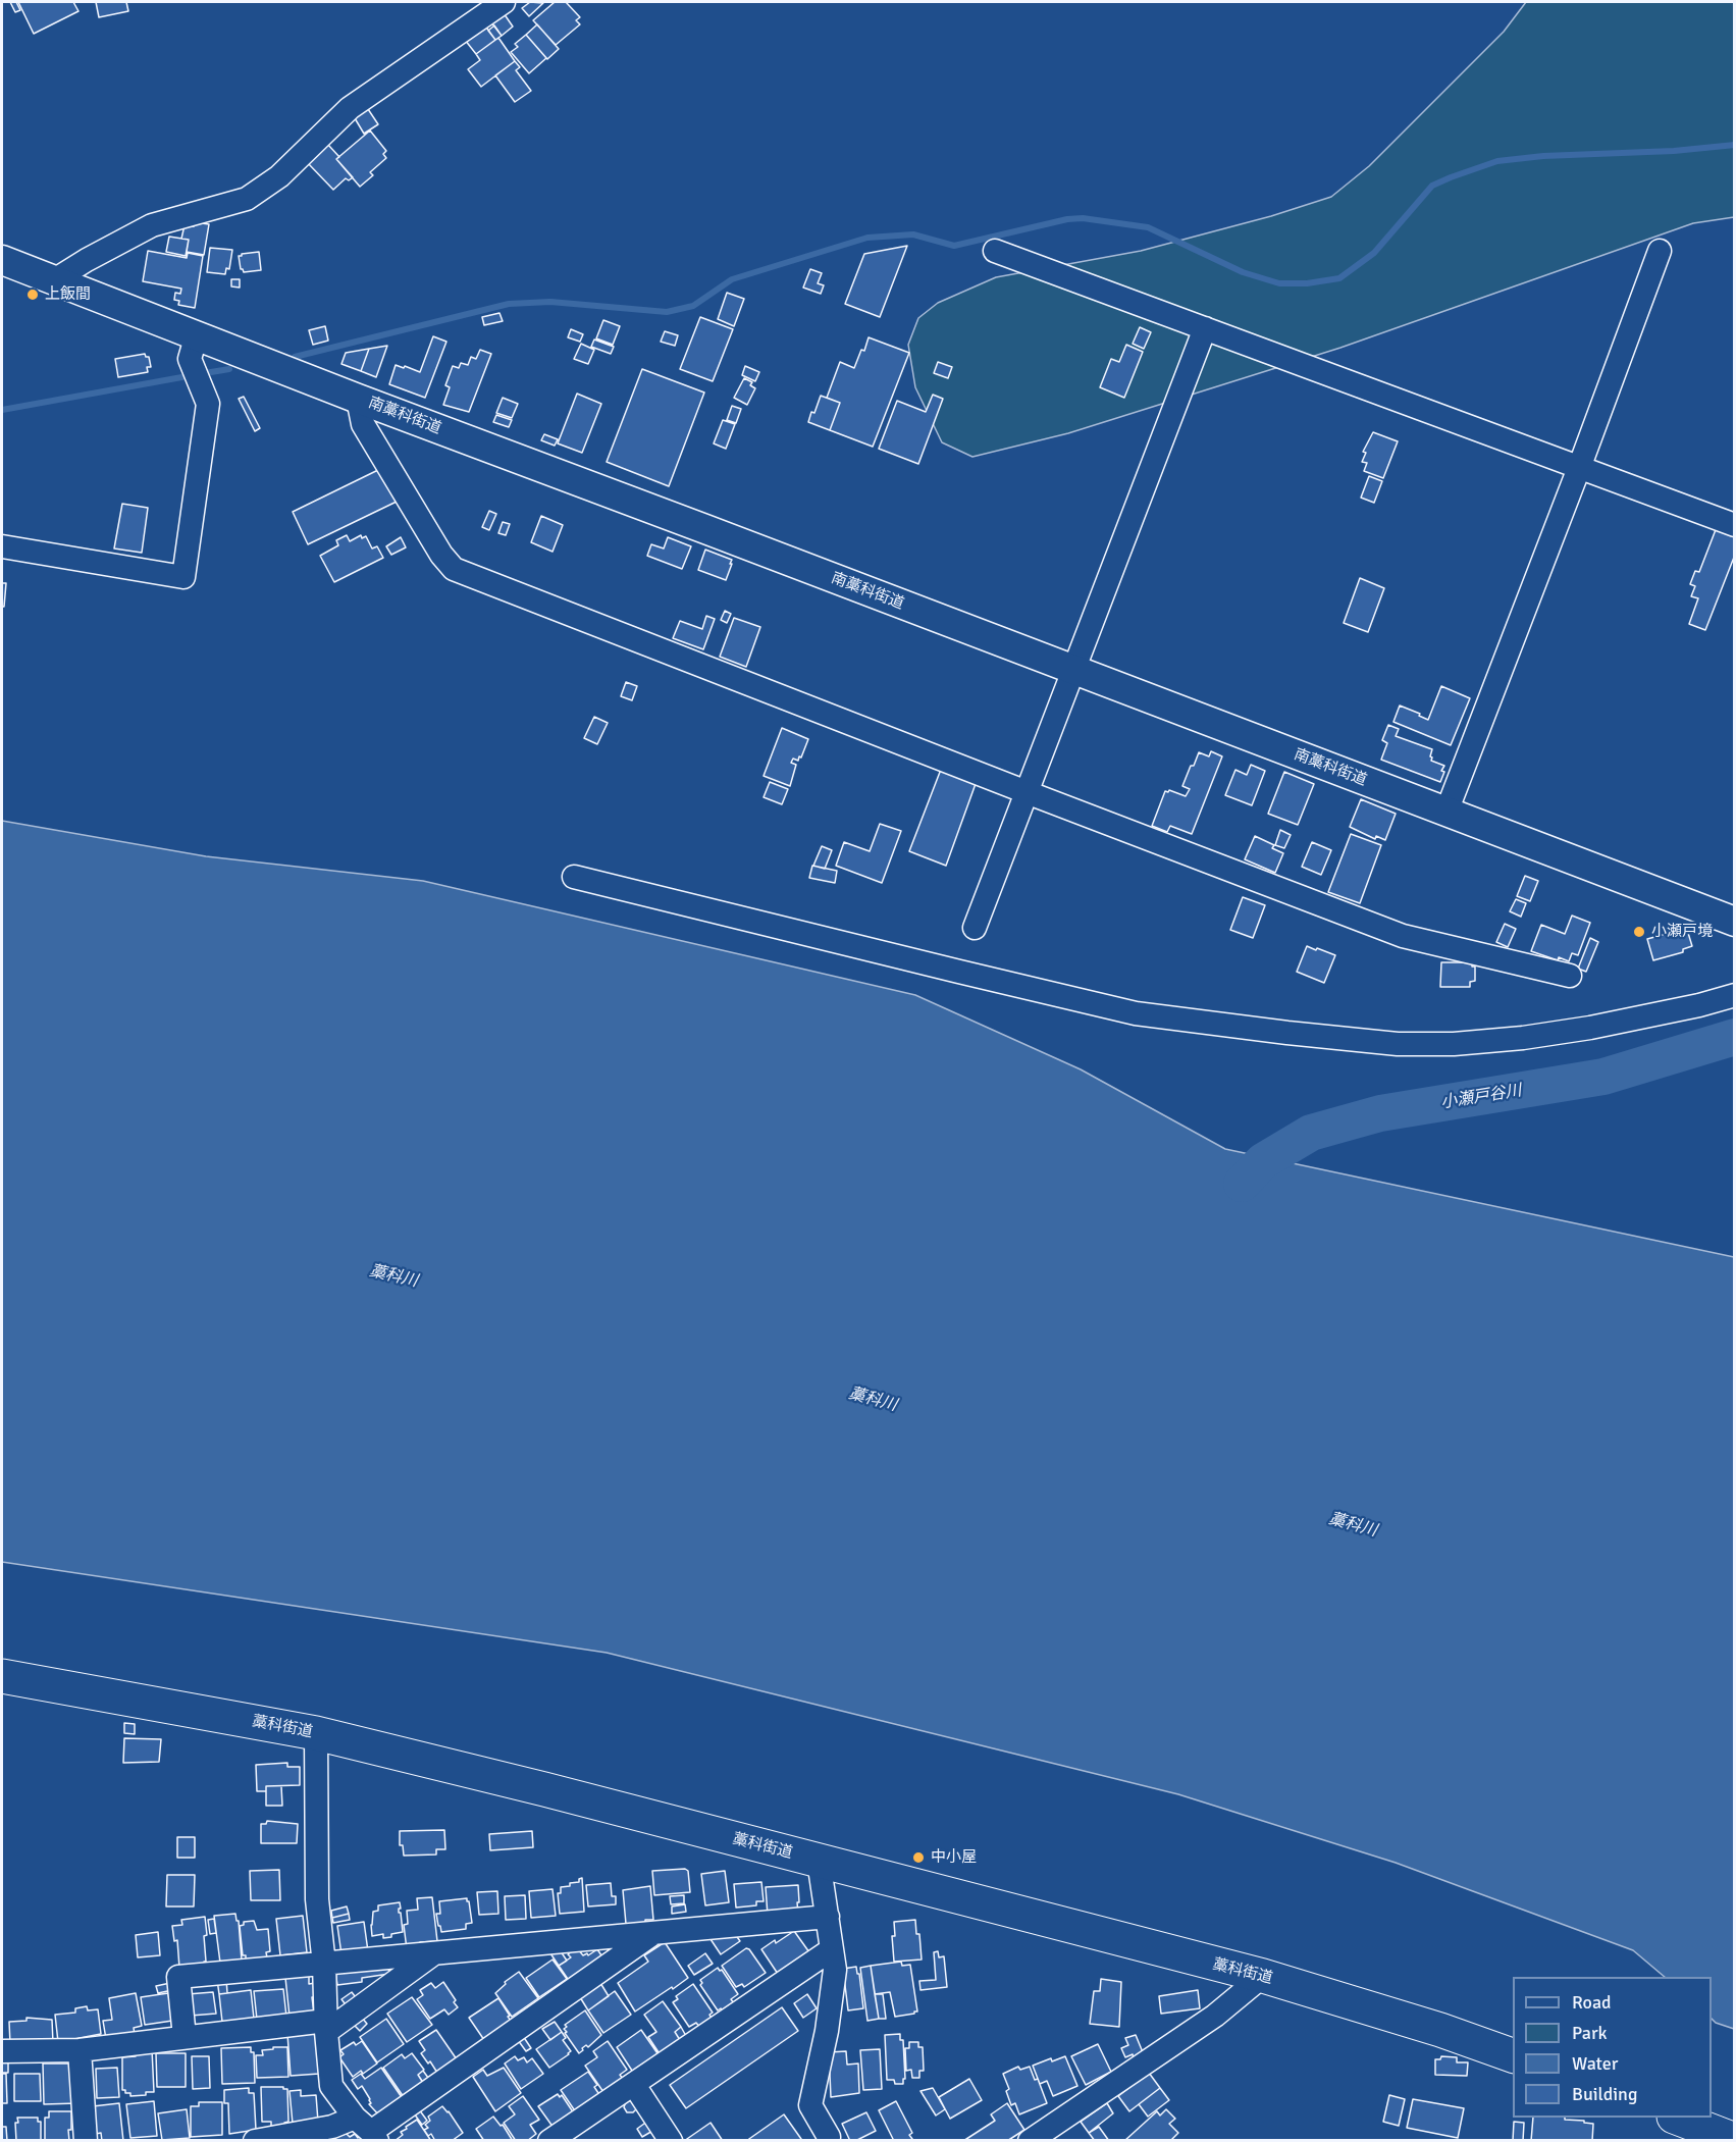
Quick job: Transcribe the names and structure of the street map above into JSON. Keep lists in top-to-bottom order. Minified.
{"streets":{"highway":["藁科街道"],"main road":["南藁科街道"]},"water":["小瀬戸谷川","藁科川"],"places":["上飯間","小瀬戸境","中小屋"],"legend":["Road","Park","Water","Building"]}
